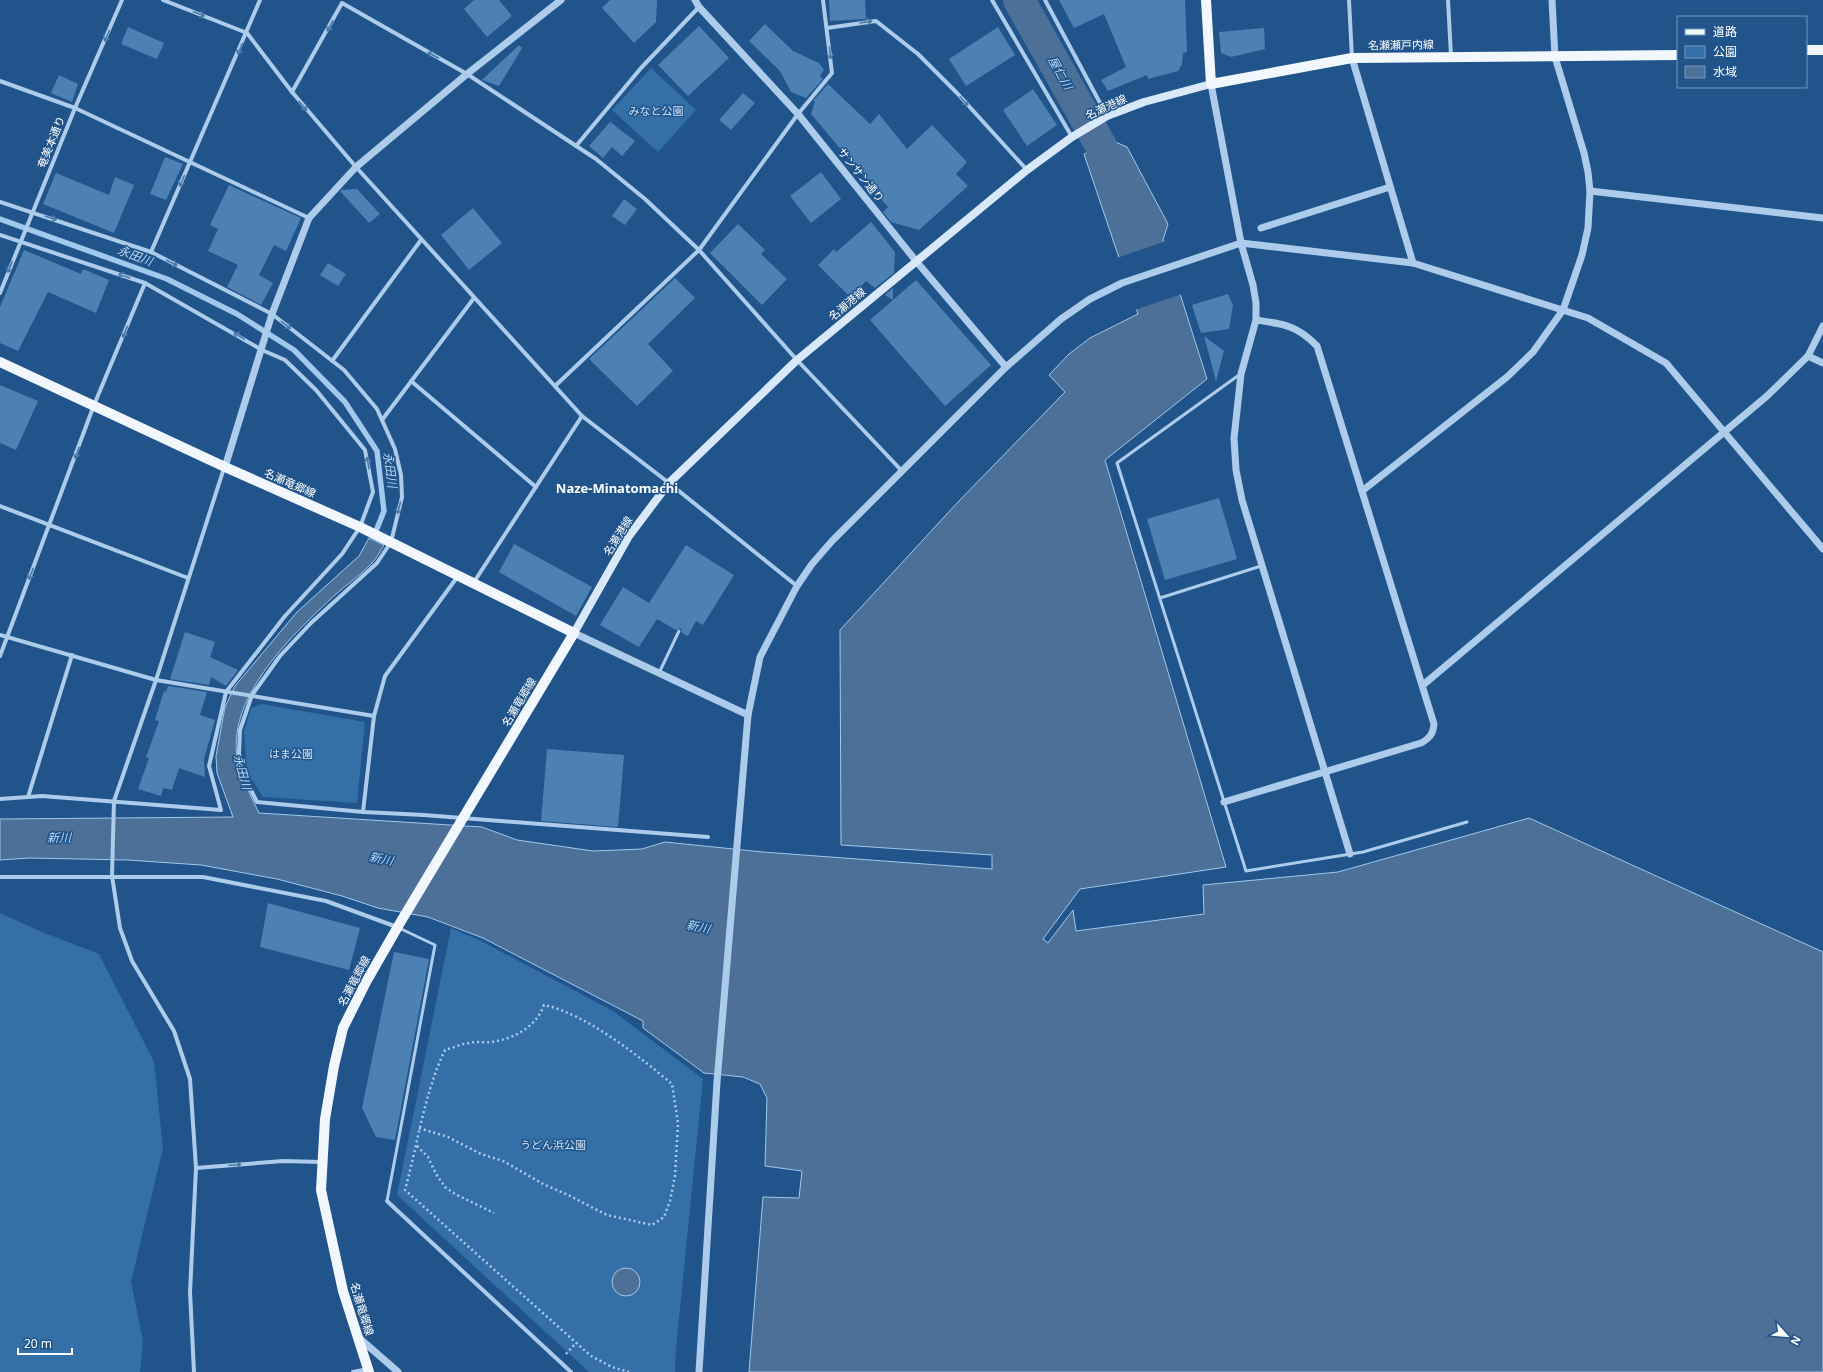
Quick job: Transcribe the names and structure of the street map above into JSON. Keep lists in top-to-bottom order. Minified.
{"streets":{"main road":["名瀬瀬戸内線","名瀬港線","名瀬竜郷線"],"street":["奄美本通り","サンサン通り"]},"crossings":[["名瀬瀬戸内線","名瀬港線"],["名瀬港線","サンサン通り"],["名瀬港線","名瀬竜郷線"]],"one_way":["奄美本通り"],"districts":["Naze-Minatomachi"],"water":["屋仁川","永田川","新川"],"parks":["みなと公園","はま公園","うどん浜公園"],"legend":["道路","公園","水域"],"scale_bar":"20 m","north":"bottom right"}
